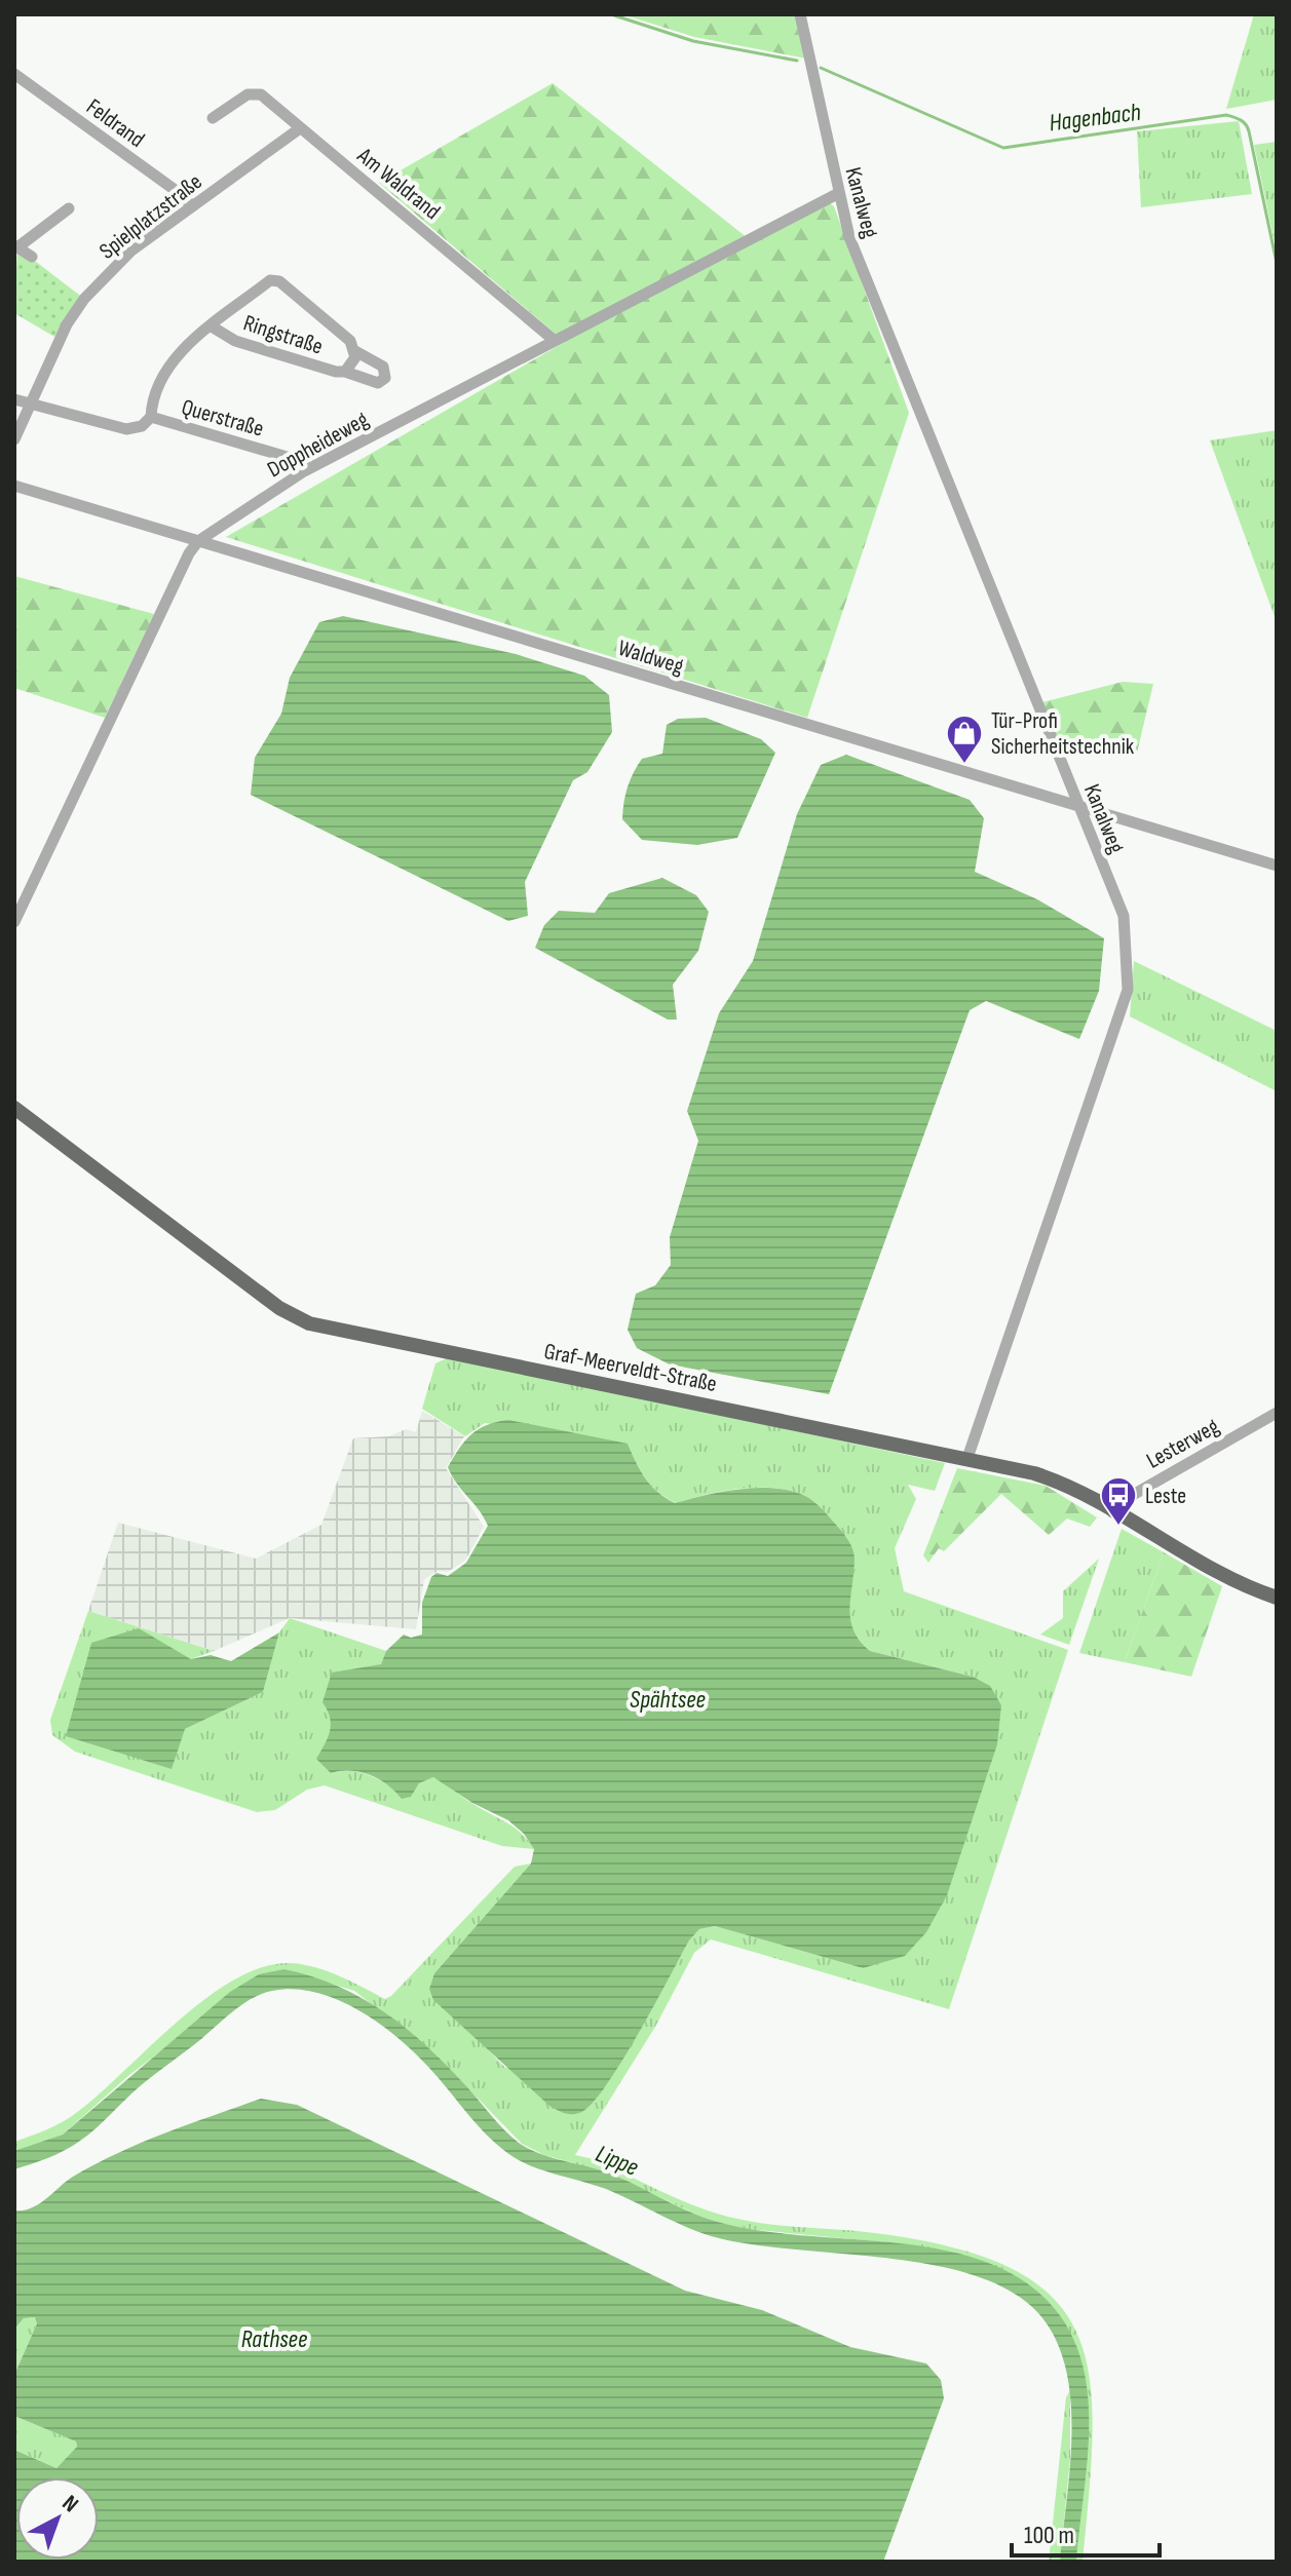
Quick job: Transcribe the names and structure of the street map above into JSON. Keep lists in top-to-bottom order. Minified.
{"streets":{"main road":["Graf-Meerveldt-Straße"],"street":["Feldrand","Am Waldrand","Kanalweg","Spielplatzstraße","Ringstraße","Querstraße","Doppheideweg","Waldweg","Lesterweg"]},"crossings":[["Feldrand","Spielplatzstraße"],["Am Waldrand","Spielplatzstraße"],["Am Waldrand","Doppheideweg"],["Kanalweg","Doppheideweg"],["Kanalweg","Waldweg"],["Kanalweg","Graf-Meerveldt-Straße"],["Spielplatzstraße","Querstraße"],["Ringstraße","Querstraße"],["Querstraße","Doppheideweg"],["Doppheideweg","Waldweg"],["Graf-Meerveldt-Straße","Lesterweg"]],"water":["Hagenbach","Spähtsee","Lippe","Rathsee"],"places":{"shop":["Tür-Profi Sicherheitstechnik"],"bus stop":["Leste"]},"scale_bar":"100 m","north":"top right"}
